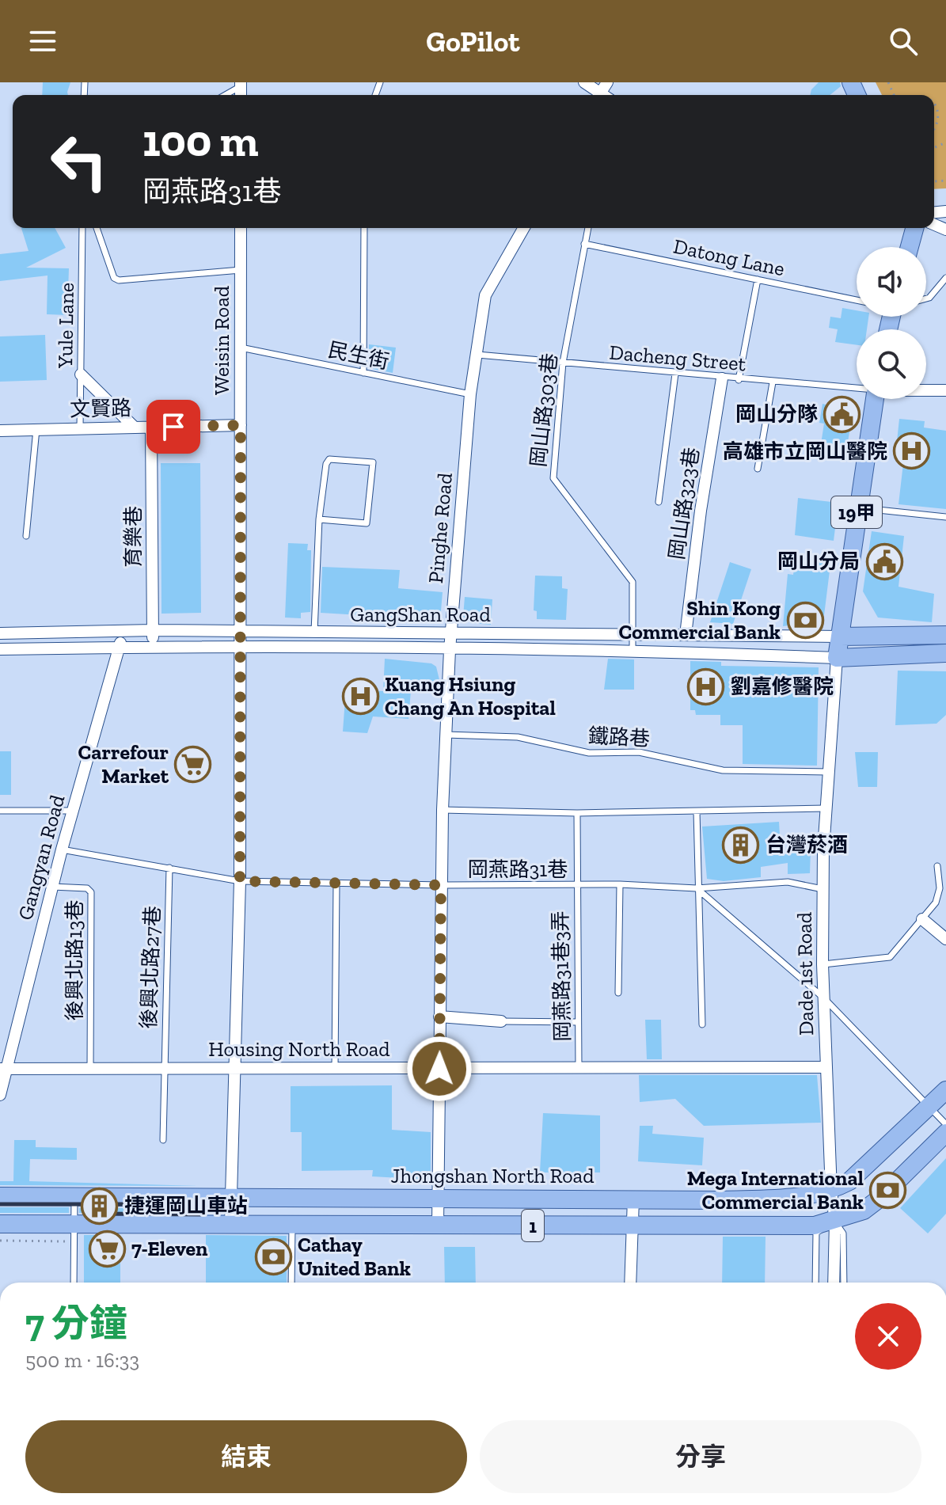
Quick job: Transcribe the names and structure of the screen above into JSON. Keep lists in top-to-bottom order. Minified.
{"streets":{"main road":["19甲","Jhongshan North Road","1"],"street":["Weisin Road","文賢路","岡山路323巷","Pinghe Road","育樂巷","GangShan Road","Gangyan Road","Dade 1st Road","Housing North Road"],"lane":["Datong Lane","Yule Lane","民生街","Dacheng Street","岡山路303巷","鐵路巷","岡燕路31巷","後興北路13巷","後興北路27巷","岡燕路31巷3弄"]},"crossings":[["Datong Lane","岡山路303巷"],["Yule Lane","文賢路"],["Weisin Road","民生街"],["Weisin Road","文賢路"],["Weisin Road","GangShan Road"],["Weisin Road","岡燕路31巷"],["Weisin Road","Housing North Road"],["Weisin Road","Jhongshan North Road"],["Weisin Road","1"],["民生街","Pinghe Road"],["Dacheng Street","岡山路303巷"],["Dacheng Street","岡山路323巷"],["Dacheng Street","Pinghe Road"],["文賢路","育樂巷"],["岡山路303巷","GangShan Road"],["岡山路323巷","GangShan Road"],["19甲","GangShan Road"],["19甲","Dade 1st Road"],["Pinghe Road","GangShan Road"],["Pinghe Road","鐵路巷"],["Pinghe Road","岡燕路31巷"],["Pinghe Road","Housing North Road"],["Pinghe Road","Jhongshan North Road"],["Pinghe Road","1"],["育樂巷","GangShan Road"],["GangShan Road","Gangyan Road"],["GangShan Road","Dade 1st Road"],["鐵路巷","Dade 1st Road"],["Gangyan Road","岡燕路31巷"],["Gangyan Road","後興北路13巷"],["Gangyan Road","Housing North Road"],["岡燕路31巷","後興北路27巷"],["岡燕路31巷","Dade 1st Road"],["岡燕路31巷","岡燕路31巷3弄"],["後興北路13巷","Housing North Road"],["後興北路27巷","Housing North Road"],["Dade 1st Road","Housing North Road"],["Dade 1st Road","Jhongshan North Road"],["Dade 1st Road","1"],["岡燕路31巷3弄","Housing North Road"]],"places":{"public building":["岡山分隊","岡山分局"],"hospital":["高雄市立岡山醫院","劉嘉修醫院","Kuang Hsiung Chang An Hospital"],"bank":["Shin Kong Commercial Bank","Mega International Commercial Bank","Cathay United Bank"],"supermarket":["Carrefour Market","7-Eleven"],"building":["台灣菸酒","捷運岡山車站"]},"page":{"header":"GoPilot","turn":["100 m","岡燕路31巷"],"heading":["7 分鐘","500 m · 16:33"],"buttons":["結束","分享"]}}
